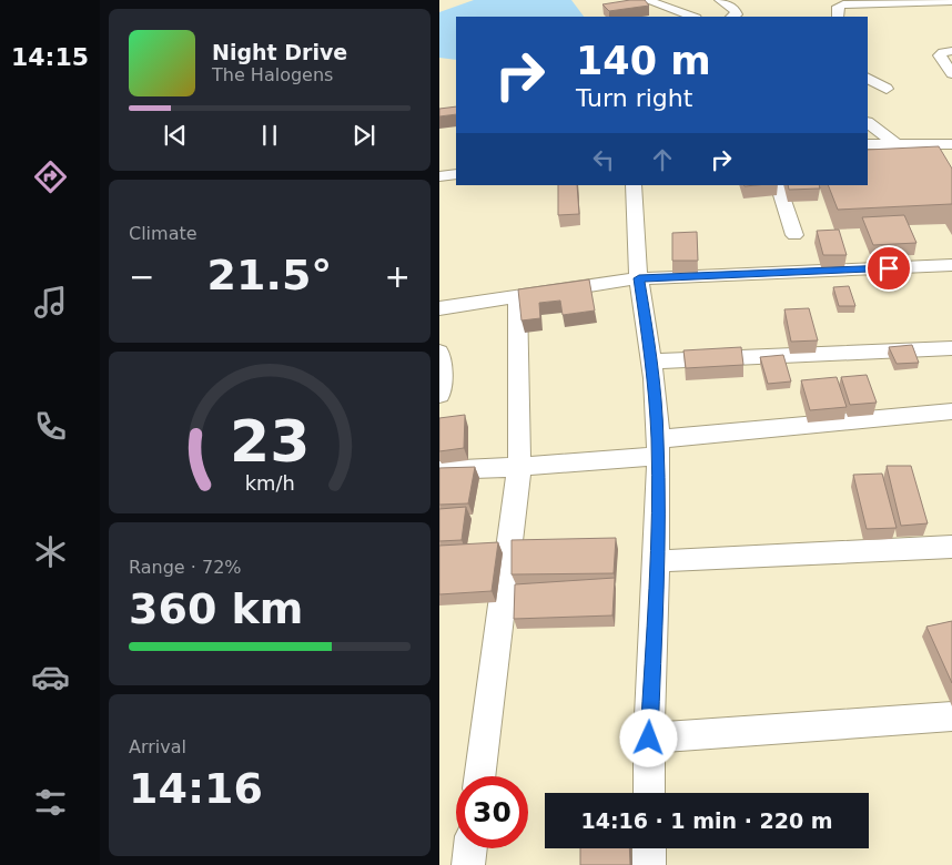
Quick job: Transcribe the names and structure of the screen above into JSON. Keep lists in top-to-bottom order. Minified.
{"page":{"tabs":"14:15","turn":["140 m","Turn right"],"song":["Night Drive","The Halogens"],"tile":["Climate",["Range · 72%","360 km"],["Arrival","14:16"]],"heat":["−","21.5°","+"],"limit":"30","trip":"14:16 · 1 min · 220 m","gauge":["23","km/h"]}}
